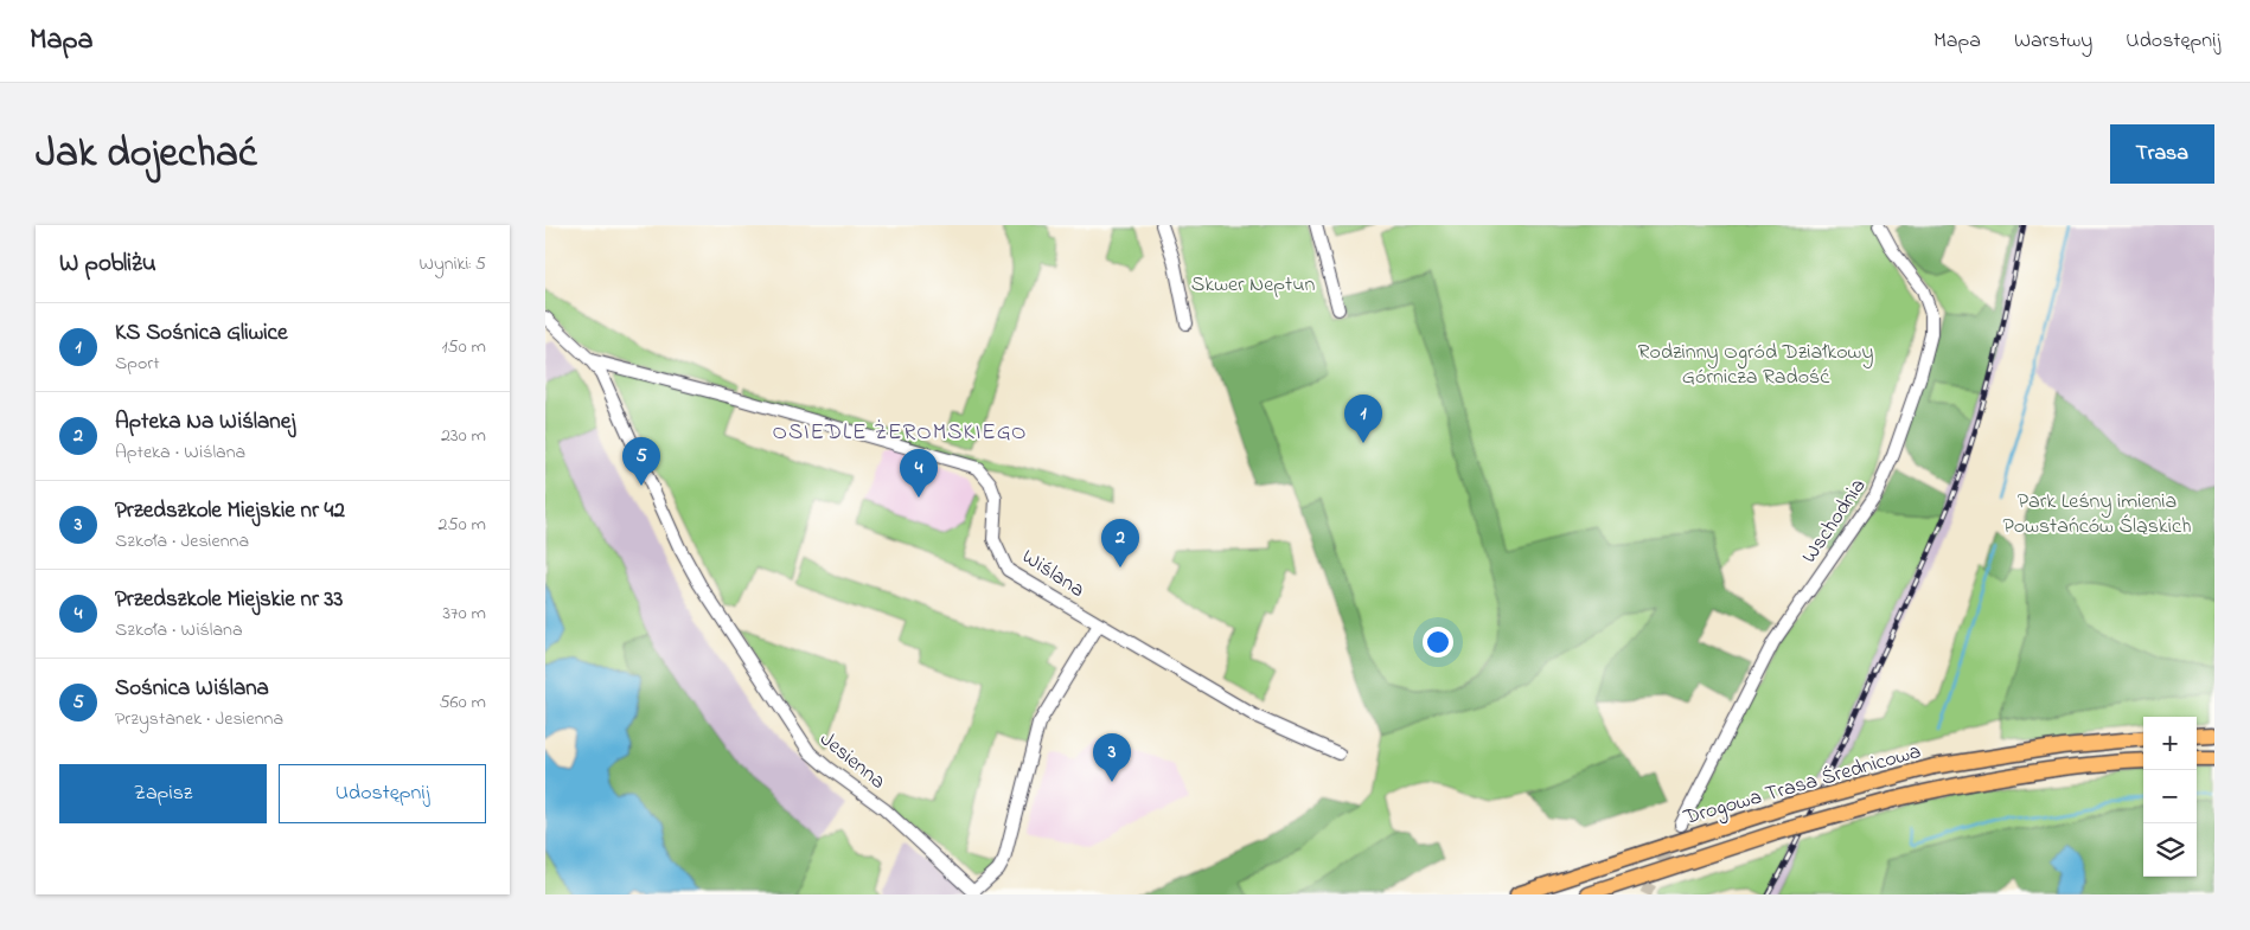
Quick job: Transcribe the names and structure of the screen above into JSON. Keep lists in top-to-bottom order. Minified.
{"streets":{"main road":["Drogowa Trasa Średnicowa"],"street":["Wschodnia","Wiślana","Jesienna"]},"crossings":[["Wiślana","Jesienna"]],"districts":["OSIEDLE ŻEROMSKIEGO"],"parks":["Skwer Neptun","Rodzinny Ogród Działkowy Górnicza Radość","Park Leśny imienia Powstańców Śląskich"],"page":{"header":"Mapa","nav":["Mapa","Warstwy","Udostępnij"],"title":"Jak dojechać","buttons":["Trasa",["Zapisz","Udostępnij"]],"heading":["W pobliżu","Wyniki: 5"],"list":[{"mark":"1","name":"KS Sośnica Gliwice","note":"Sport","value":"150 m"},{"mark":"2","name":"Apteka Na Wiślanej","note":"Apteka · Wiślana","value":"230 m"},{"mark":"3","name":"Przedszkole Miejskie nr 42","note":"Szkoła · Jesienna","value":"250 m"},{"mark":"4","name":"Przedszkole Miejskie nr 33","note":"Szkoła · Wiślana","value":"370 m"},{"mark":"5","name":"Sośnica Wiślana","note":"Przystanek · Jesienna","value":"560 m"}],"pins":["1","5","4","2","3"],"map_buttons":["+","−"]}}
